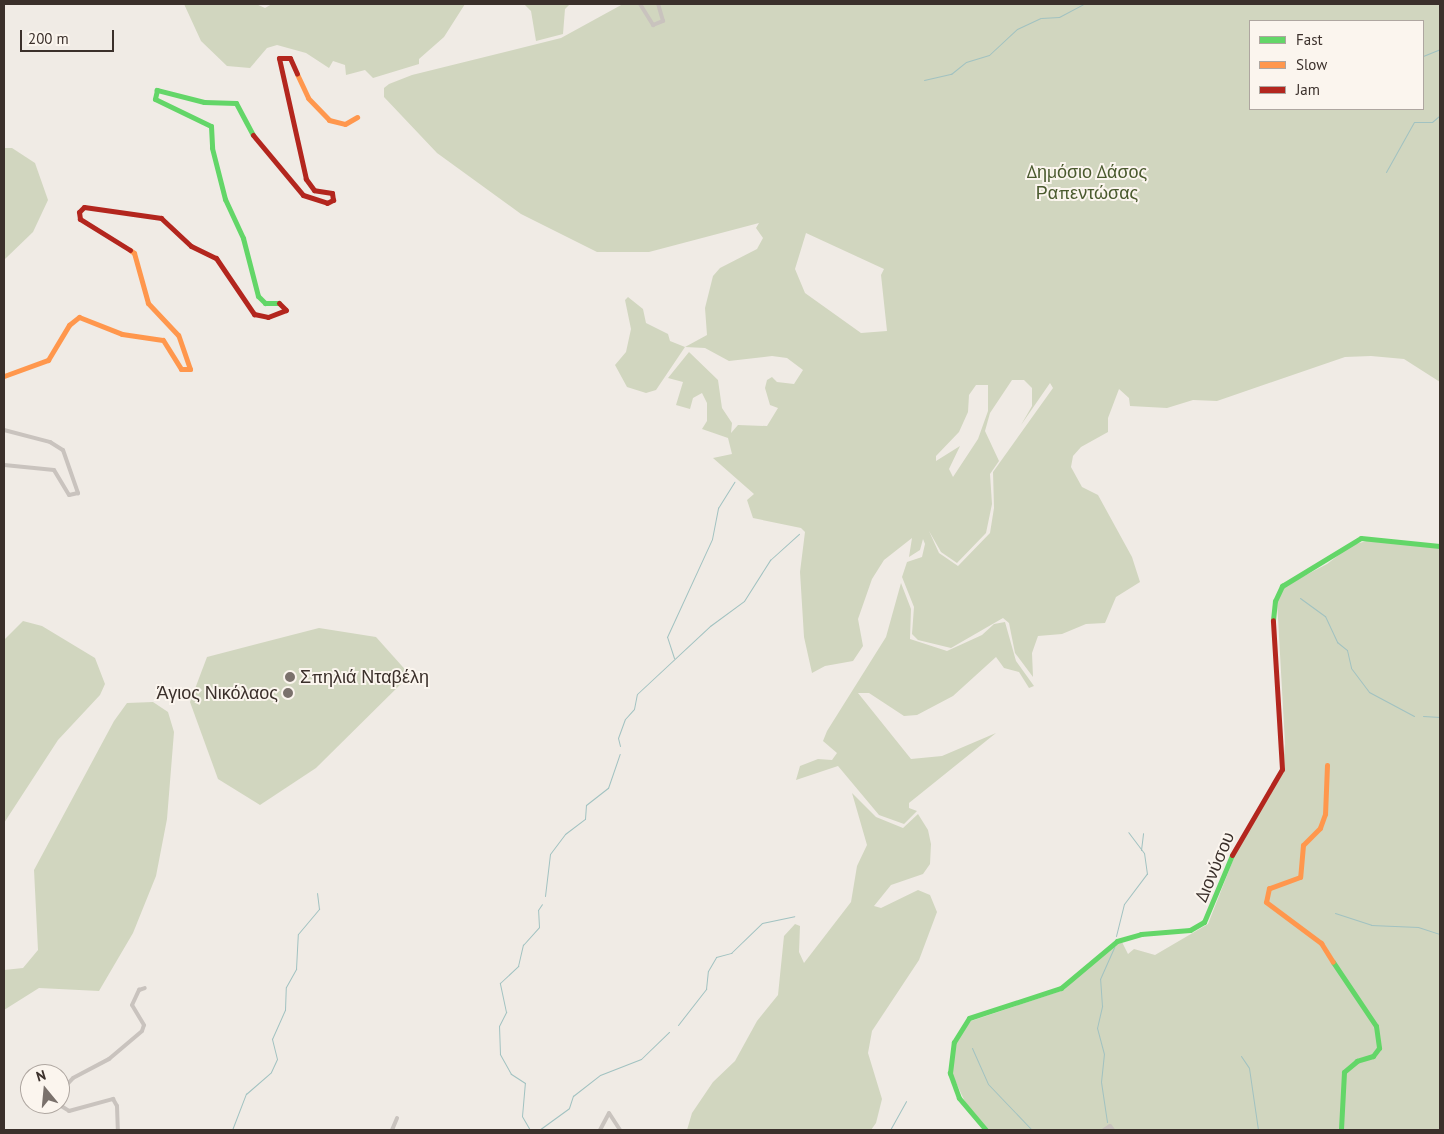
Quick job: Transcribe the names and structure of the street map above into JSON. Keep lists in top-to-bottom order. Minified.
{"streets":{"street":["Διονύσου"]},"parks":["Δημόσιο Δάσος Ραπεντώσας"],"places":["Σπηλιά Νταβέλη","Άγιος Νικόλαος"],"legend":["Fast","Slow","Jam"],"scale_bar":"200 m","north":"top"}
